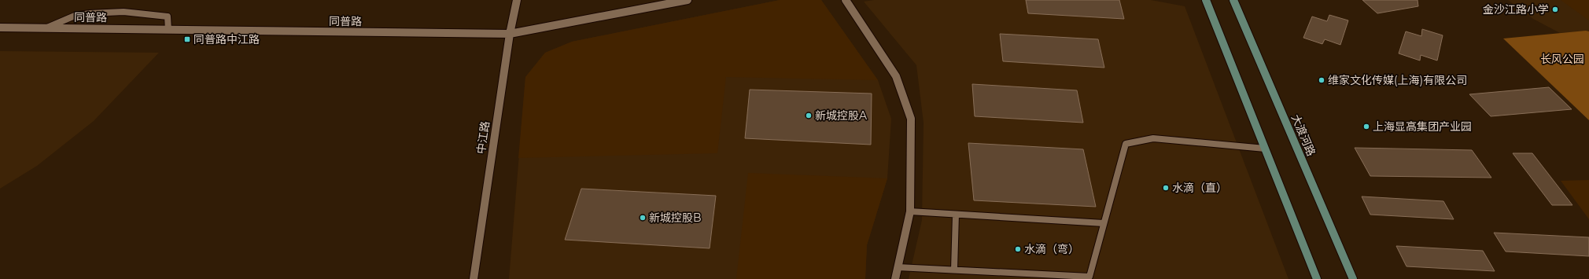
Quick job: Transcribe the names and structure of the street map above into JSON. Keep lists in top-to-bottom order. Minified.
{"streets":{"main road":["大渡河路"],"street":["同普路","中江路"]},"crossings":[["同普路","中江路"]],"parks":["长风公园"],"places":{"other":["金沙江路小学","维家文化传媒(上海)有限公司","新城控股A","上海显高集团产业园","水滴（直）","新城控股B","水滴（弯）"],"transit":["同普路中江路"]}}
